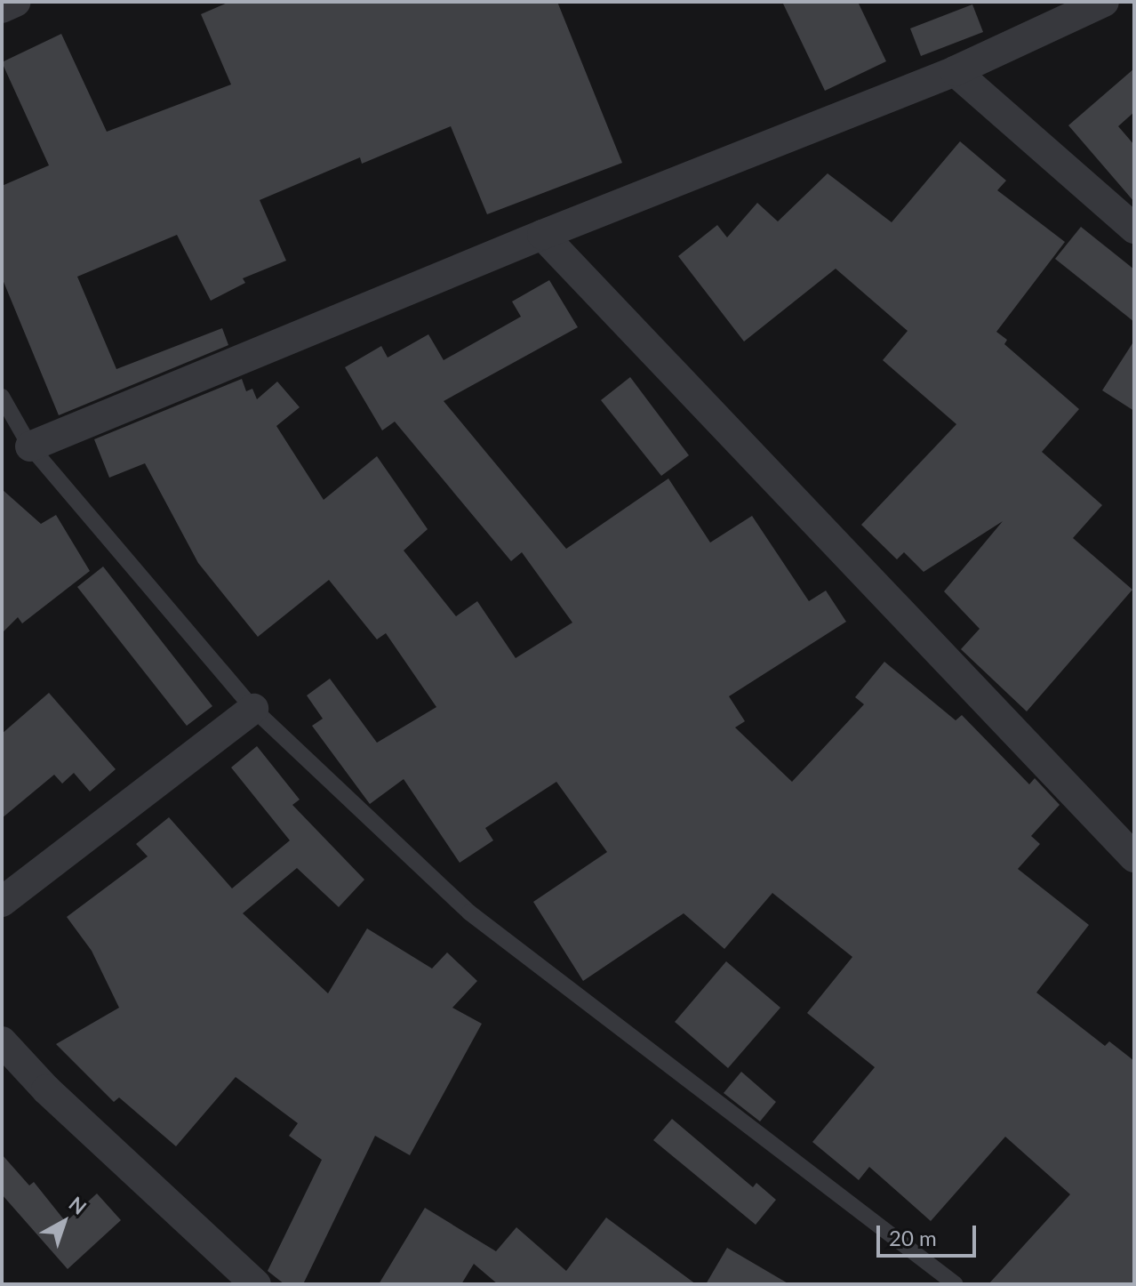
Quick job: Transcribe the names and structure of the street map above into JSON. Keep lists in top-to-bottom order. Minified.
{"scale_bar":"20 m","north":"top right"}
